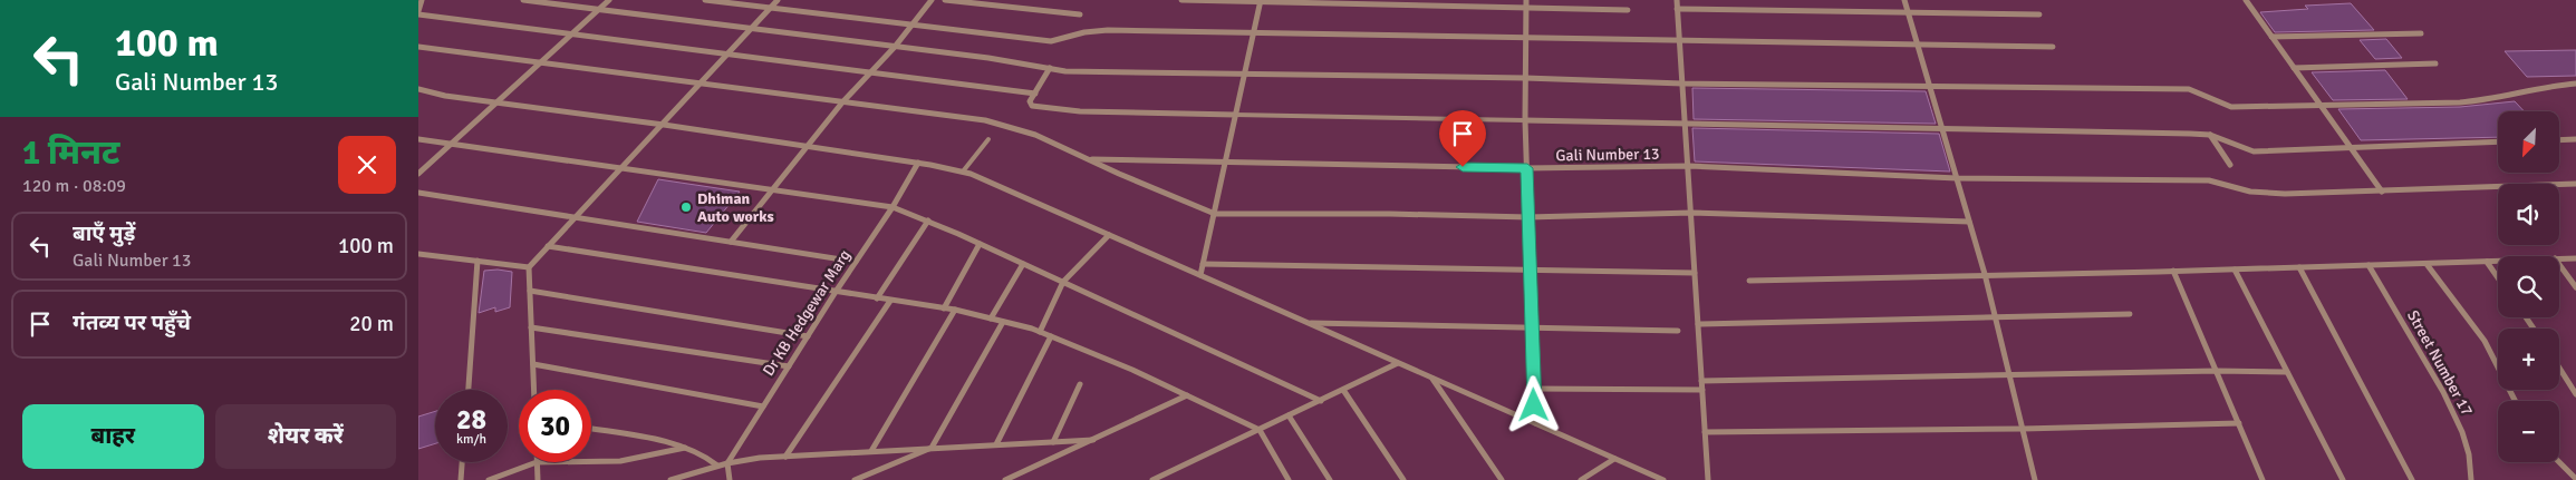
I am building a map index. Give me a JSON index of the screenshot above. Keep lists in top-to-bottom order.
{
  "streets": {
    "street": ["Gali Number 13", "Dr KB Hedgewar Marg", "Street Number 17"]
  },
  "places": ["Dhiman Auto works"],
  "north": "bottom left",
  "page": {
    "turn": ["100 m", "Gali Number 13"],
    "map_buttons": ["+", "−"],
    "heading": ["1 मिनट", "120 m · 08:09"],
    "list": [
      {
        "name": "बाएँ मुड़ें",
        "note": "Gali Number 13",
        "value": "100 m"
      },
      {
        "name": "गंतव्य पर पहुँचे",
        "value": "20 m"
      }
    ],
    "speed": "28 km/h",
    "limit": "30",
    "buttons": ["बाहर", "शेयर करें"]
  }
}
